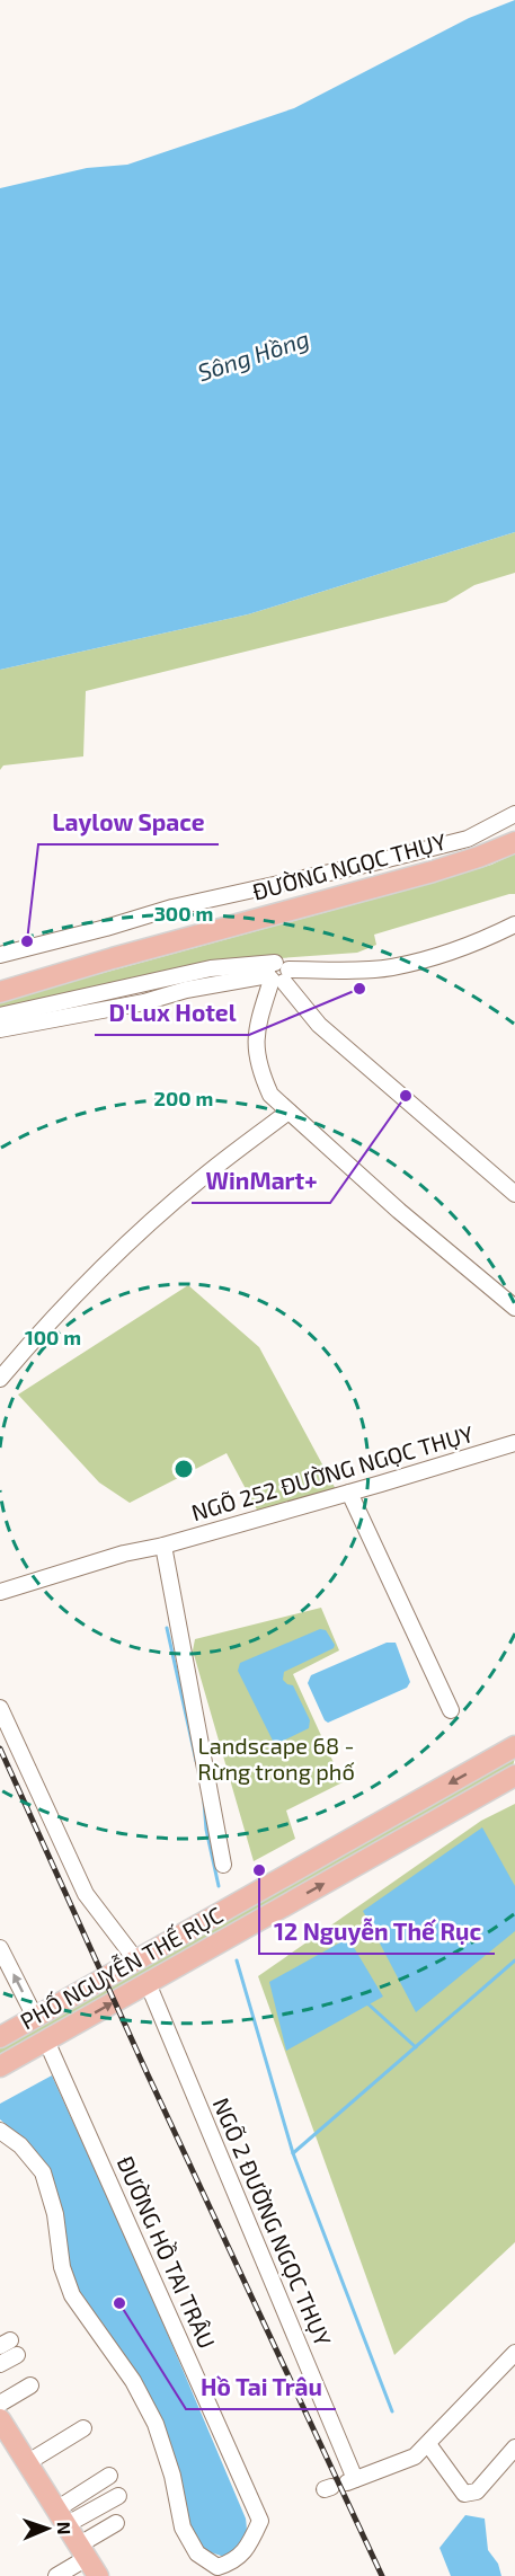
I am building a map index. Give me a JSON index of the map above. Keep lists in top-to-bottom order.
{
  "streets": {
    "main road": ["ĐƯỜNG NGỌC THỤY", "PHỐ NGUYỄN THẾ RỤC"],
    "street": ["NGÕ 252 ĐƯỜNG NGỌC THỤY", "NGÕ 2 ĐƯỜNG NGỌC THỤY", "ĐƯỜNG HỒ TAI TRÂU"]
  },
  "crossings": [
    ["PHỐ NGUYỄN THẾ RỤC", "NGÕ 2 ĐƯỜNG NGỌC THỤY"],
    ["PHỐ NGUYỄN THẾ RỤC", "ĐƯỜNG HỒ TAI TRÂU"]
  ],
  "water": ["Sông Hồng"],
  "parks": ["Landscape 68 - Rừng trong phố"],
  "places": [
    "Laylow Space",
    "D'Lux Hotel",
    "WinMart+",
    "12 Nguyễn Thế Rục",
    "Hồ Tai Trâu"
  ],
  "north": "right",
  "rings": ["300 m", "200 m", "100 m"]
}
